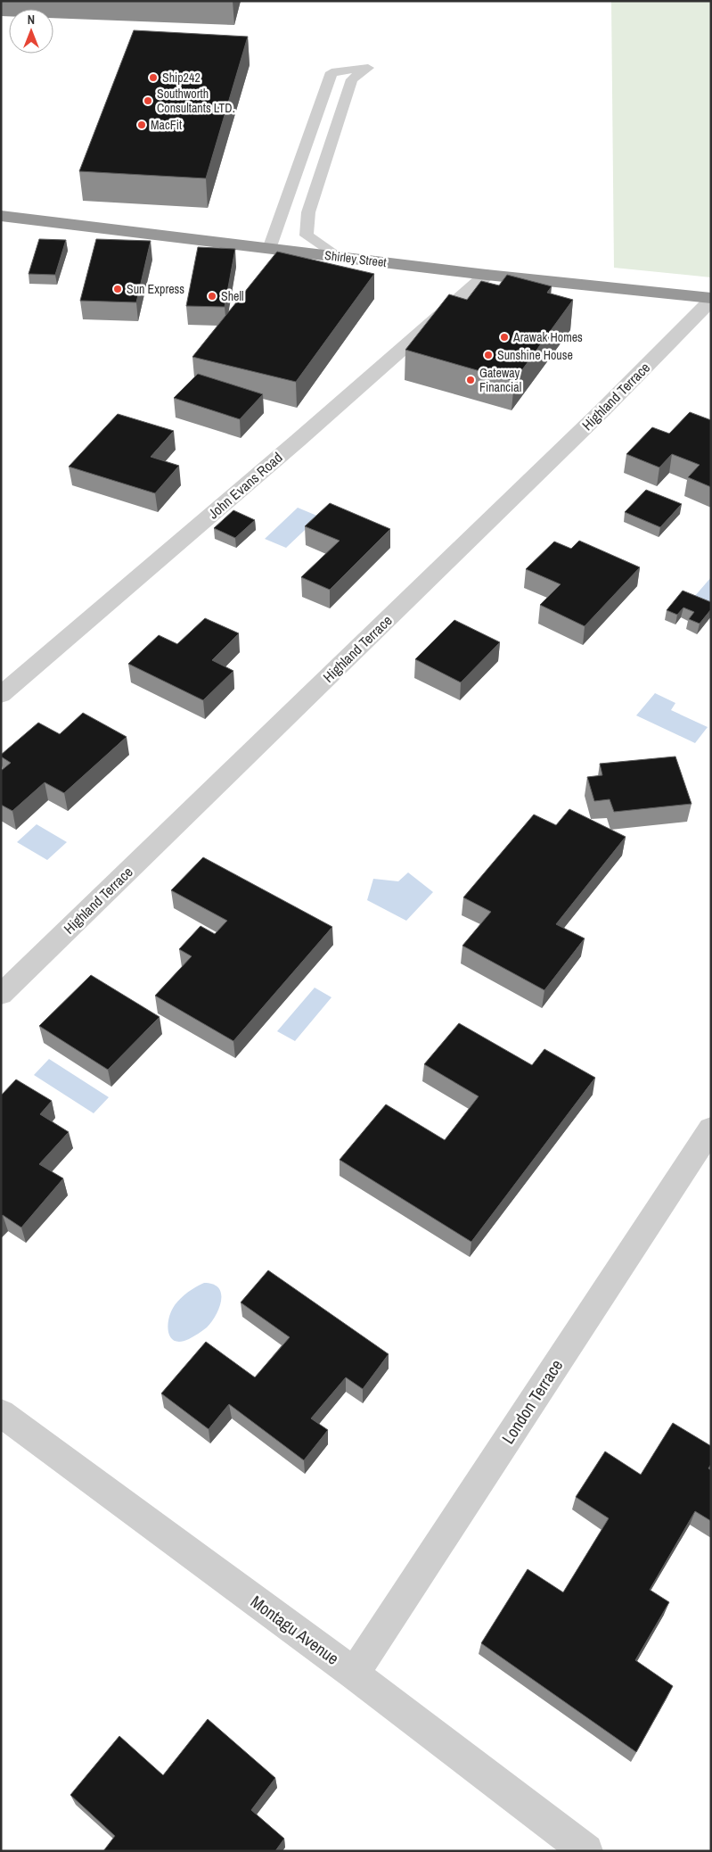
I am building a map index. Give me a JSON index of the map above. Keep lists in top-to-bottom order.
{
  "streets": {
    "highway": ["Shirley Street"],
    "street": [
      "Highland Terrace",
      "John Evans Road",
      "London Terrace",
      "Montagu Avenue"
    ]
  },
  "crossings": [
    ["Shirley Street", "Highland Terrace"],
    ["Shirley Street", "John Evans Road"],
    ["London Terrace", "Montagu Avenue"]
  ],
  "places": [
    "Ship242",
    "Southworth Consultants LTD.",
    "MacFit",
    "Sun Express",
    "Shell",
    "Arawak Homes",
    "Sunshine House",
    "Gateway Financial"
  ],
  "north": "top"
}
